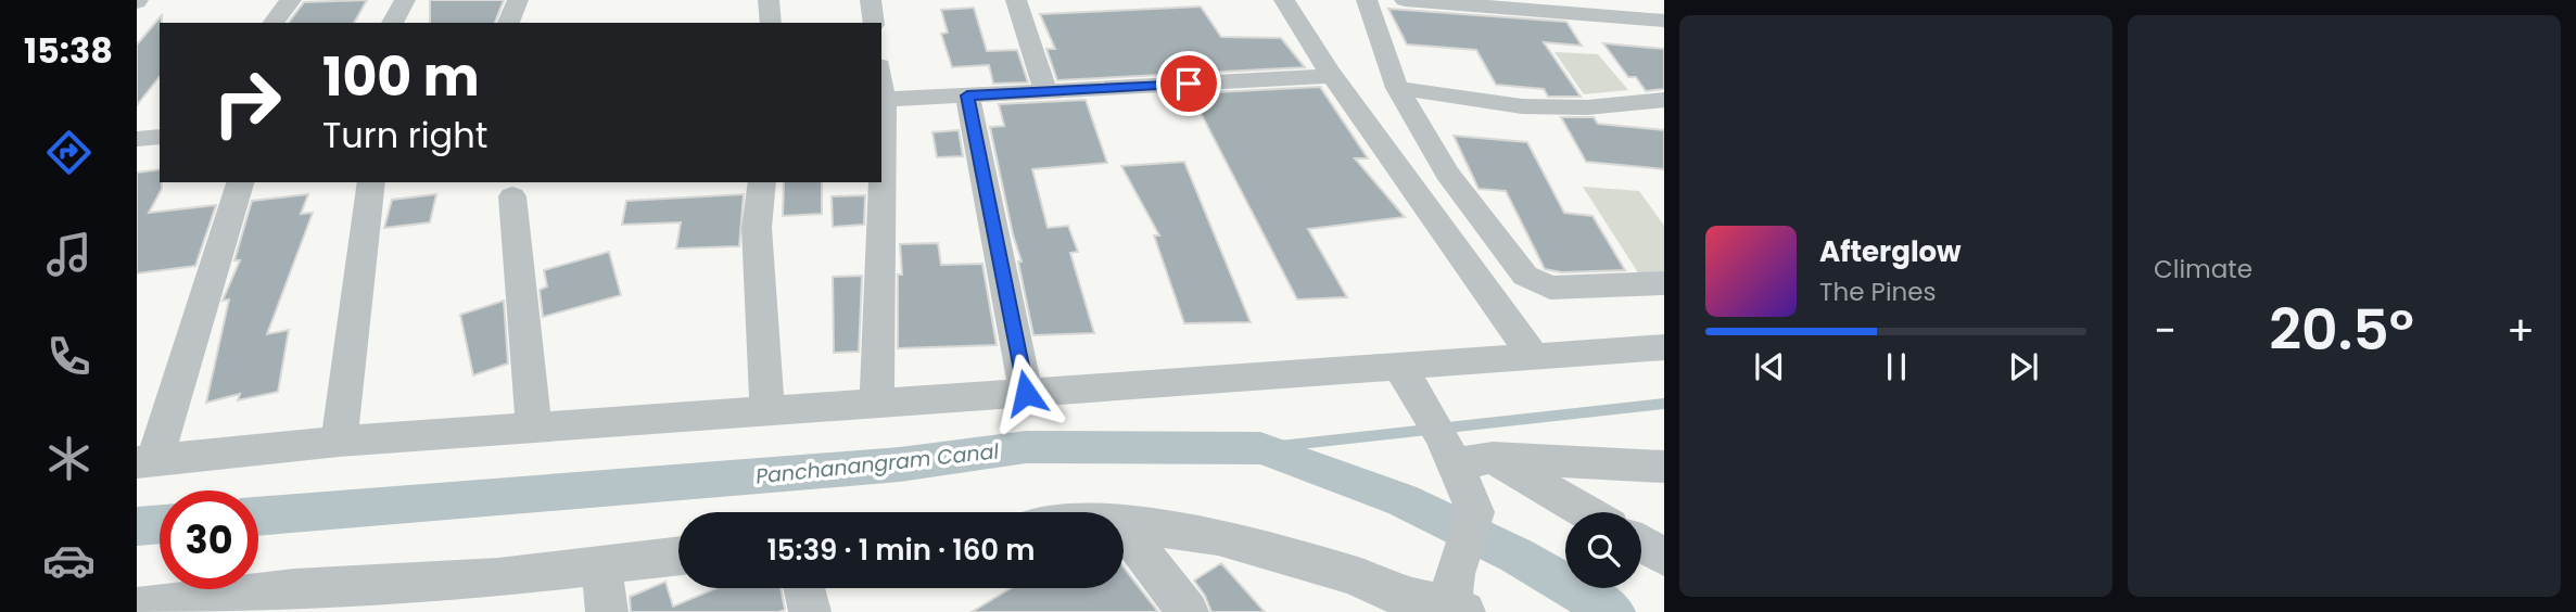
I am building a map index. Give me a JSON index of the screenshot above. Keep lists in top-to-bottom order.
{
  "water": ["Panchanangram Canal"],
  "page": {
    "tabs": "15:38",
    "tile": "Climate",
    "turn": ["100 m", "Turn right"],
    "song": ["Afterglow", "The Pines"],
    "heat": ["−", "20.5°", "+"],
    "limit": "30",
    "trip": "15:39 · 1 min · 160 m"
  }
}
